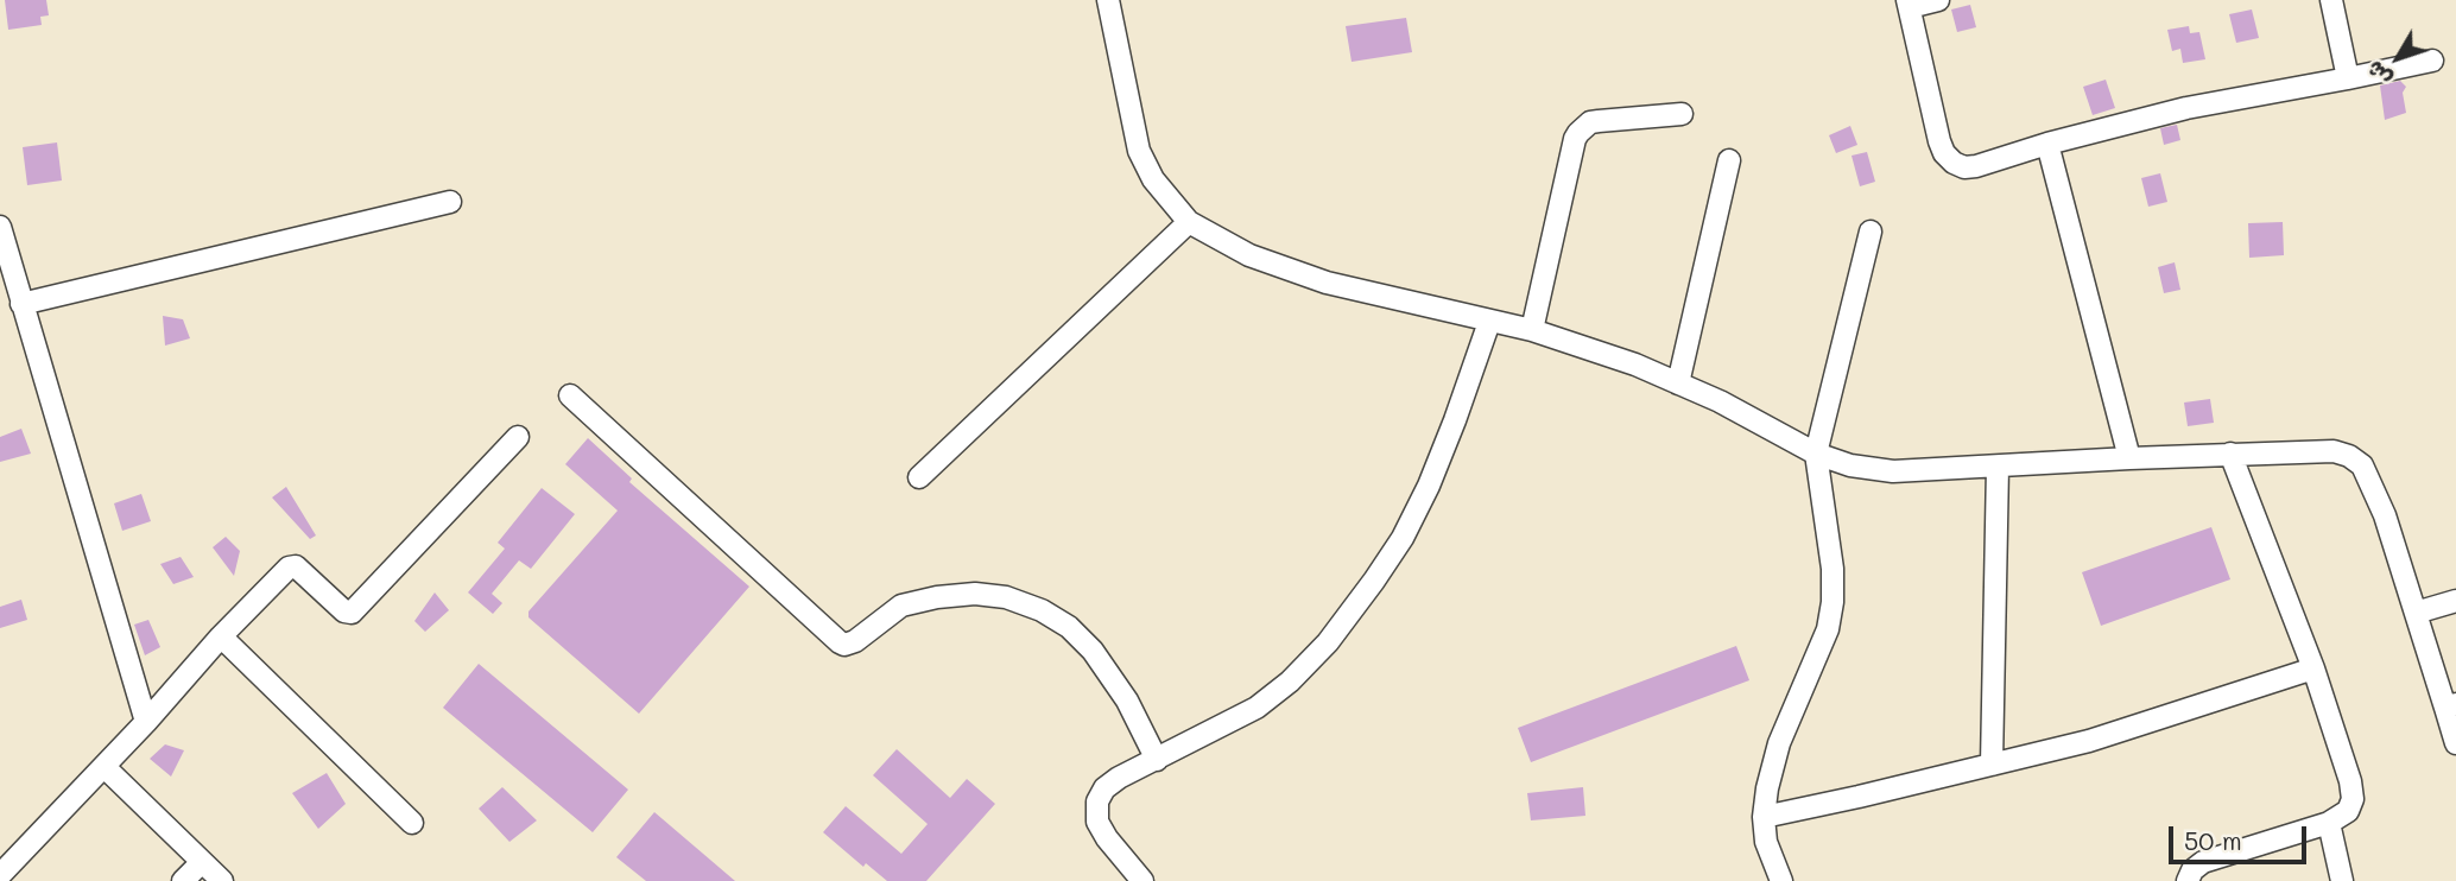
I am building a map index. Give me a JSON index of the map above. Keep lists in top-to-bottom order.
{
  "scale_bar": "50 m",
  "north": "bottom left"
}
